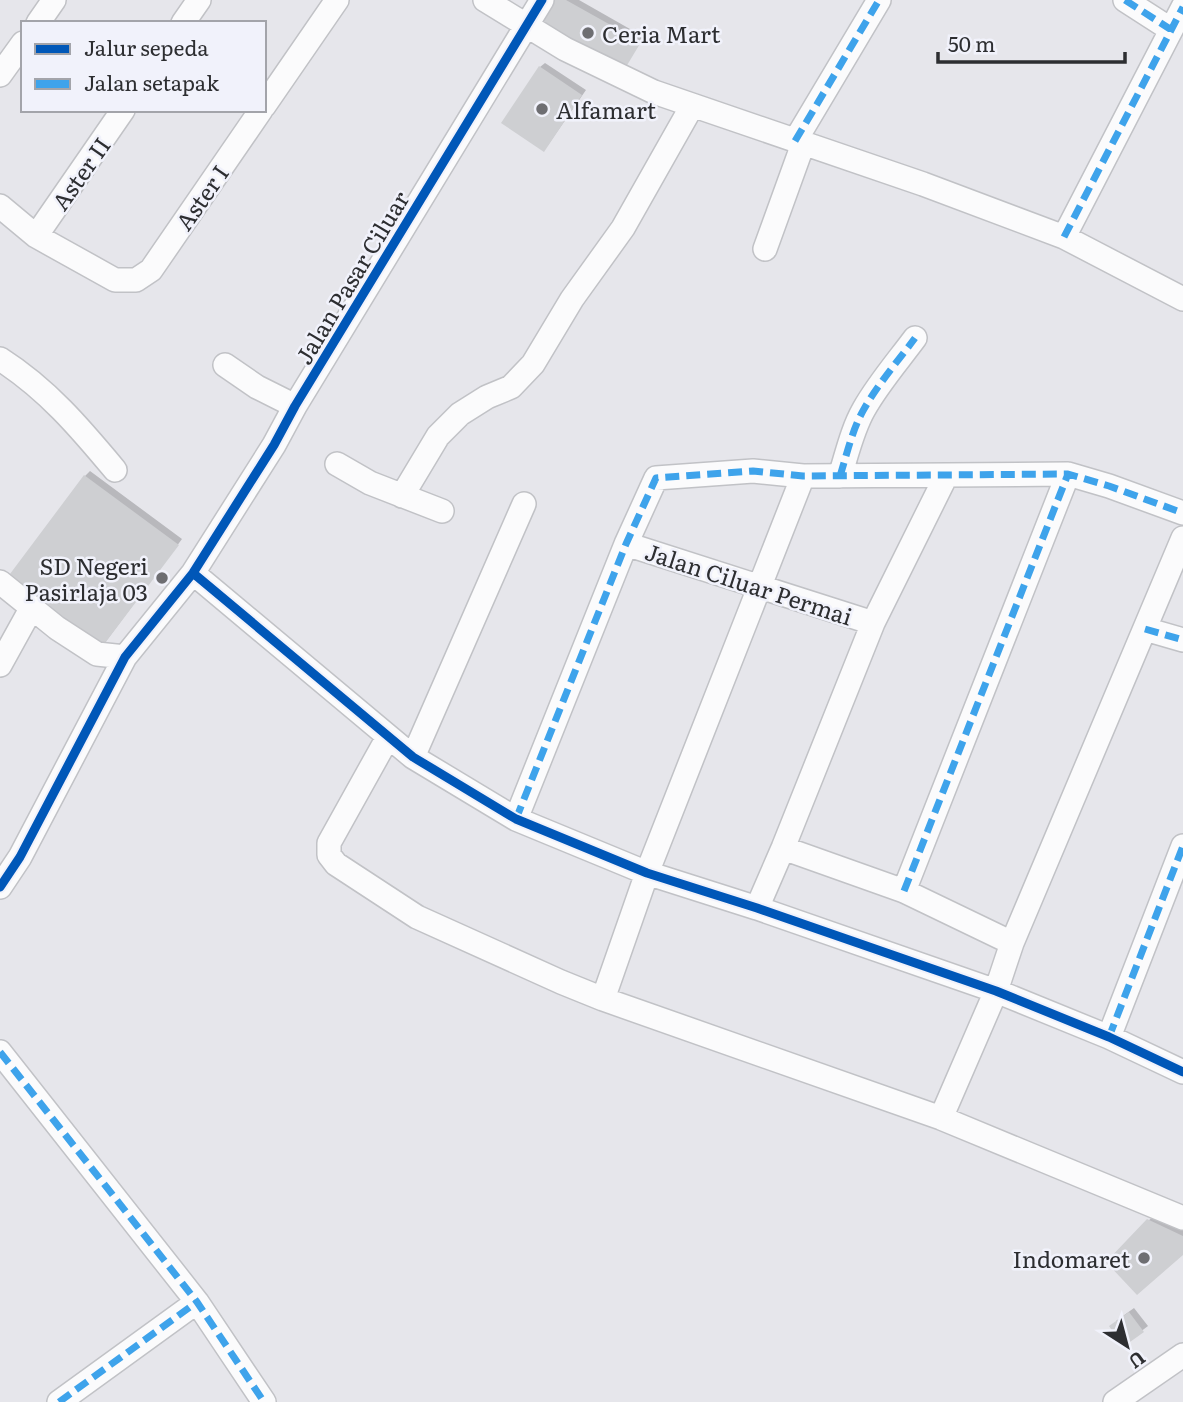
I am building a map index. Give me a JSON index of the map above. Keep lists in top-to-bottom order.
{
  "streets": {
    "street": [
      "Aster II",
      "Aster I",
      "Jalan Pasar Ciluar",
      "Jalan Ciluar Permai"
    ]
  },
  "crossings": [
    ["Aster II", "Aster I"]
  ],
  "places": [
    "Ceria Mart",
    "Alfamart",
    "SD Negeri Pasirlaja 03",
    "Indomaret"
  ],
  "legend": ["Jalur sepeda", "Jalan setapak"],
  "scale_bar": "50 m",
  "north": "bottom right"
}
